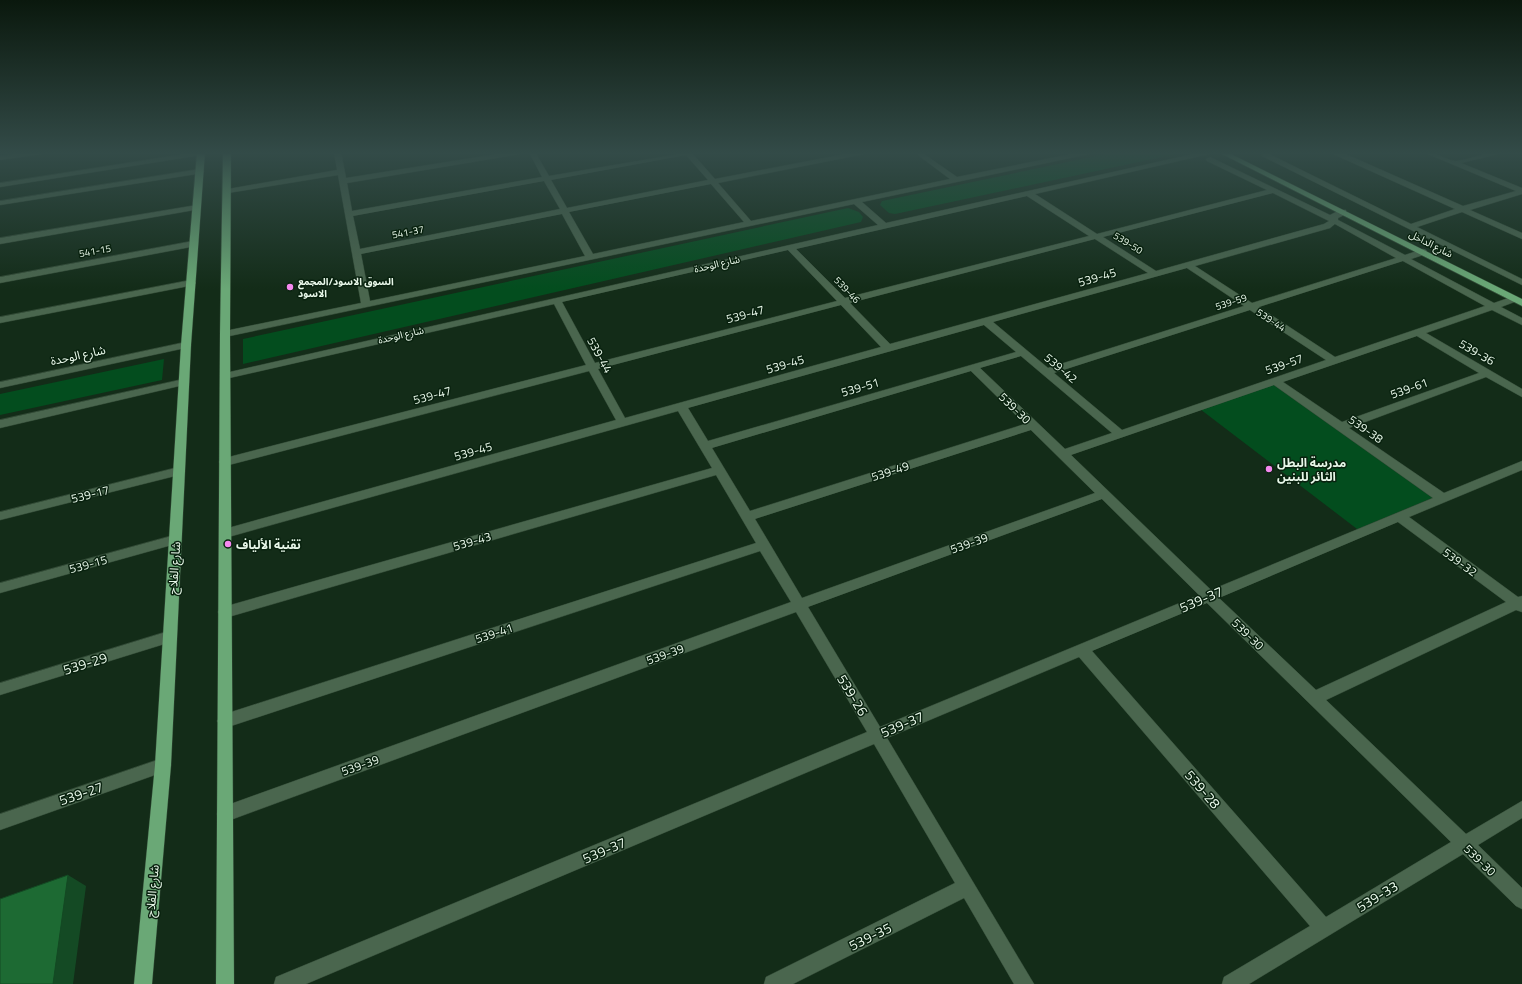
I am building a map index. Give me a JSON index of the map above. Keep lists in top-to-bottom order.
{
  "streets": {
    "main road": ["شارع الداخل", "شارع الفلاح"],
    "street": [
      "541-37",
      "539-50",
      "541-15",
      "شارع الوحدة",
      "539-45",
      "539-46",
      "539-59",
      "539-47",
      "539-44",
      "539-36",
      "539-57",
      "539-42",
      "539-51",
      "539-61",
      "539-30",
      "539-38",
      "539-49",
      "539-17",
      "539-43",
      "539-39",
      "539-32",
      "539-15",
      "539-37",
      "539-41",
      "539-29",
      "539-26",
      "539-28",
      "539-27",
      "539-33",
      "539-35"
    ]
  },
  "crossings": [
    ["539-50", "539-45"],
    ["539-50", "539-47"],
    ["شارع الداخل", "539-45"],
    ["شارع الداخل", "539-59"],
    ["شارع الداخل", "539-57"],
    ["541-15", "شارع الفلاح"],
    ["شارع الوحدة", "539-46"],
    ["شارع الوحدة", "539-44"],
    ["شارع الوحدة", "شارع الفلاح"],
    ["539-45", "539-46"],
    ["539-45", "539-44"],
    ["539-45", "539-42"],
    ["539-45", "539-26"],
    ["539-46", "539-47"],
    ["539-59", "539-44"],
    ["539-59", "539-42"],
    ["539-47", "539-44"],
    ["539-44", "539-57"],
    ["539-36", "539-57"],
    ["539-36", "539-61"],
    ["539-57", "539-42"],
    ["539-57", "539-30"],
    ["539-57", "539-38"],
    ["539-42", "539-51"],
    ["539-51", "539-30"],
    ["539-51", "539-26"],
    ["539-61", "539-38"],
    ["539-30", "539-49"],
    ["539-30", "539-39"],
    ["539-30", "539-37"],
    ["539-30", "539-33"],
    ["539-38", "539-37"],
    ["539-49", "539-26"],
    ["539-17", "شارع الفلاح"],
    ["539-43", "539-26"],
    ["539-39", "539-26"],
    ["539-32", "539-37"],
    ["539-15", "شارع الفلاح"],
    ["شارع الفلاح", "539-29"],
    ["شارع الفلاح", "539-27"],
    ["539-37", "539-26"],
    ["539-37", "539-28"],
    ["539-41", "539-26"],
    ["539-26", "539-35"],
    ["539-28", "539-33"]
  ],
  "places": ["السوق الاسود/المجمع الاسود", "مدرسة البطل الثائر للبنين", "تقنية الألياف"]
}
